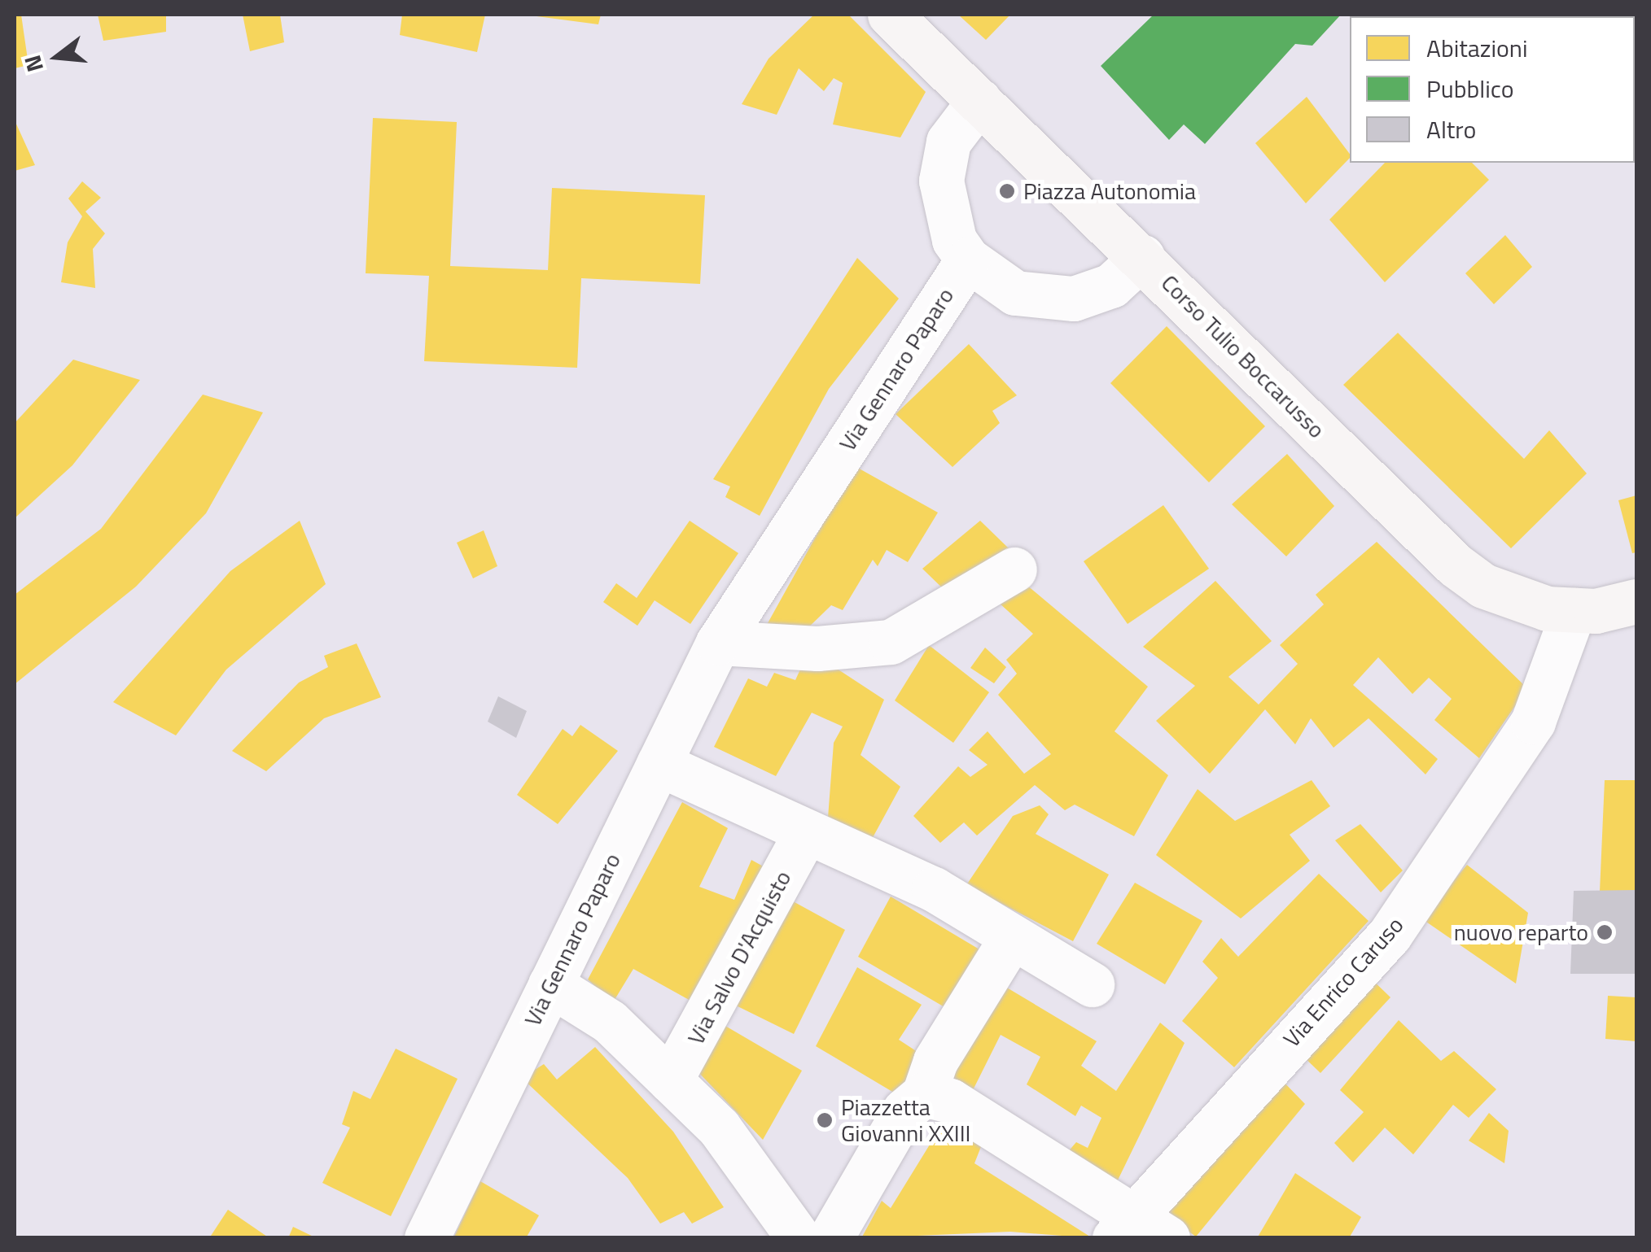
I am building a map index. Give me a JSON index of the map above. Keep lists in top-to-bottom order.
{
  "streets": {
    "street": [
      "Corso Tulio Boccarusso",
      "Via Gennaro Paparo",
      "Via Salvo D'Acquisto",
      "Via Enrico Caruso"
    ]
  },
  "crossings": [
    ["Corso Tulio Boccarusso", "Via Enrico Caruso"]
  ],
  "places": ["Piazza Autonomia", "nuovo reparto", "Piazzetta Giovanni XXIII"],
  "legend": ["Abitazioni", "Pubblico", "Altro"],
  "north": "left"
}
